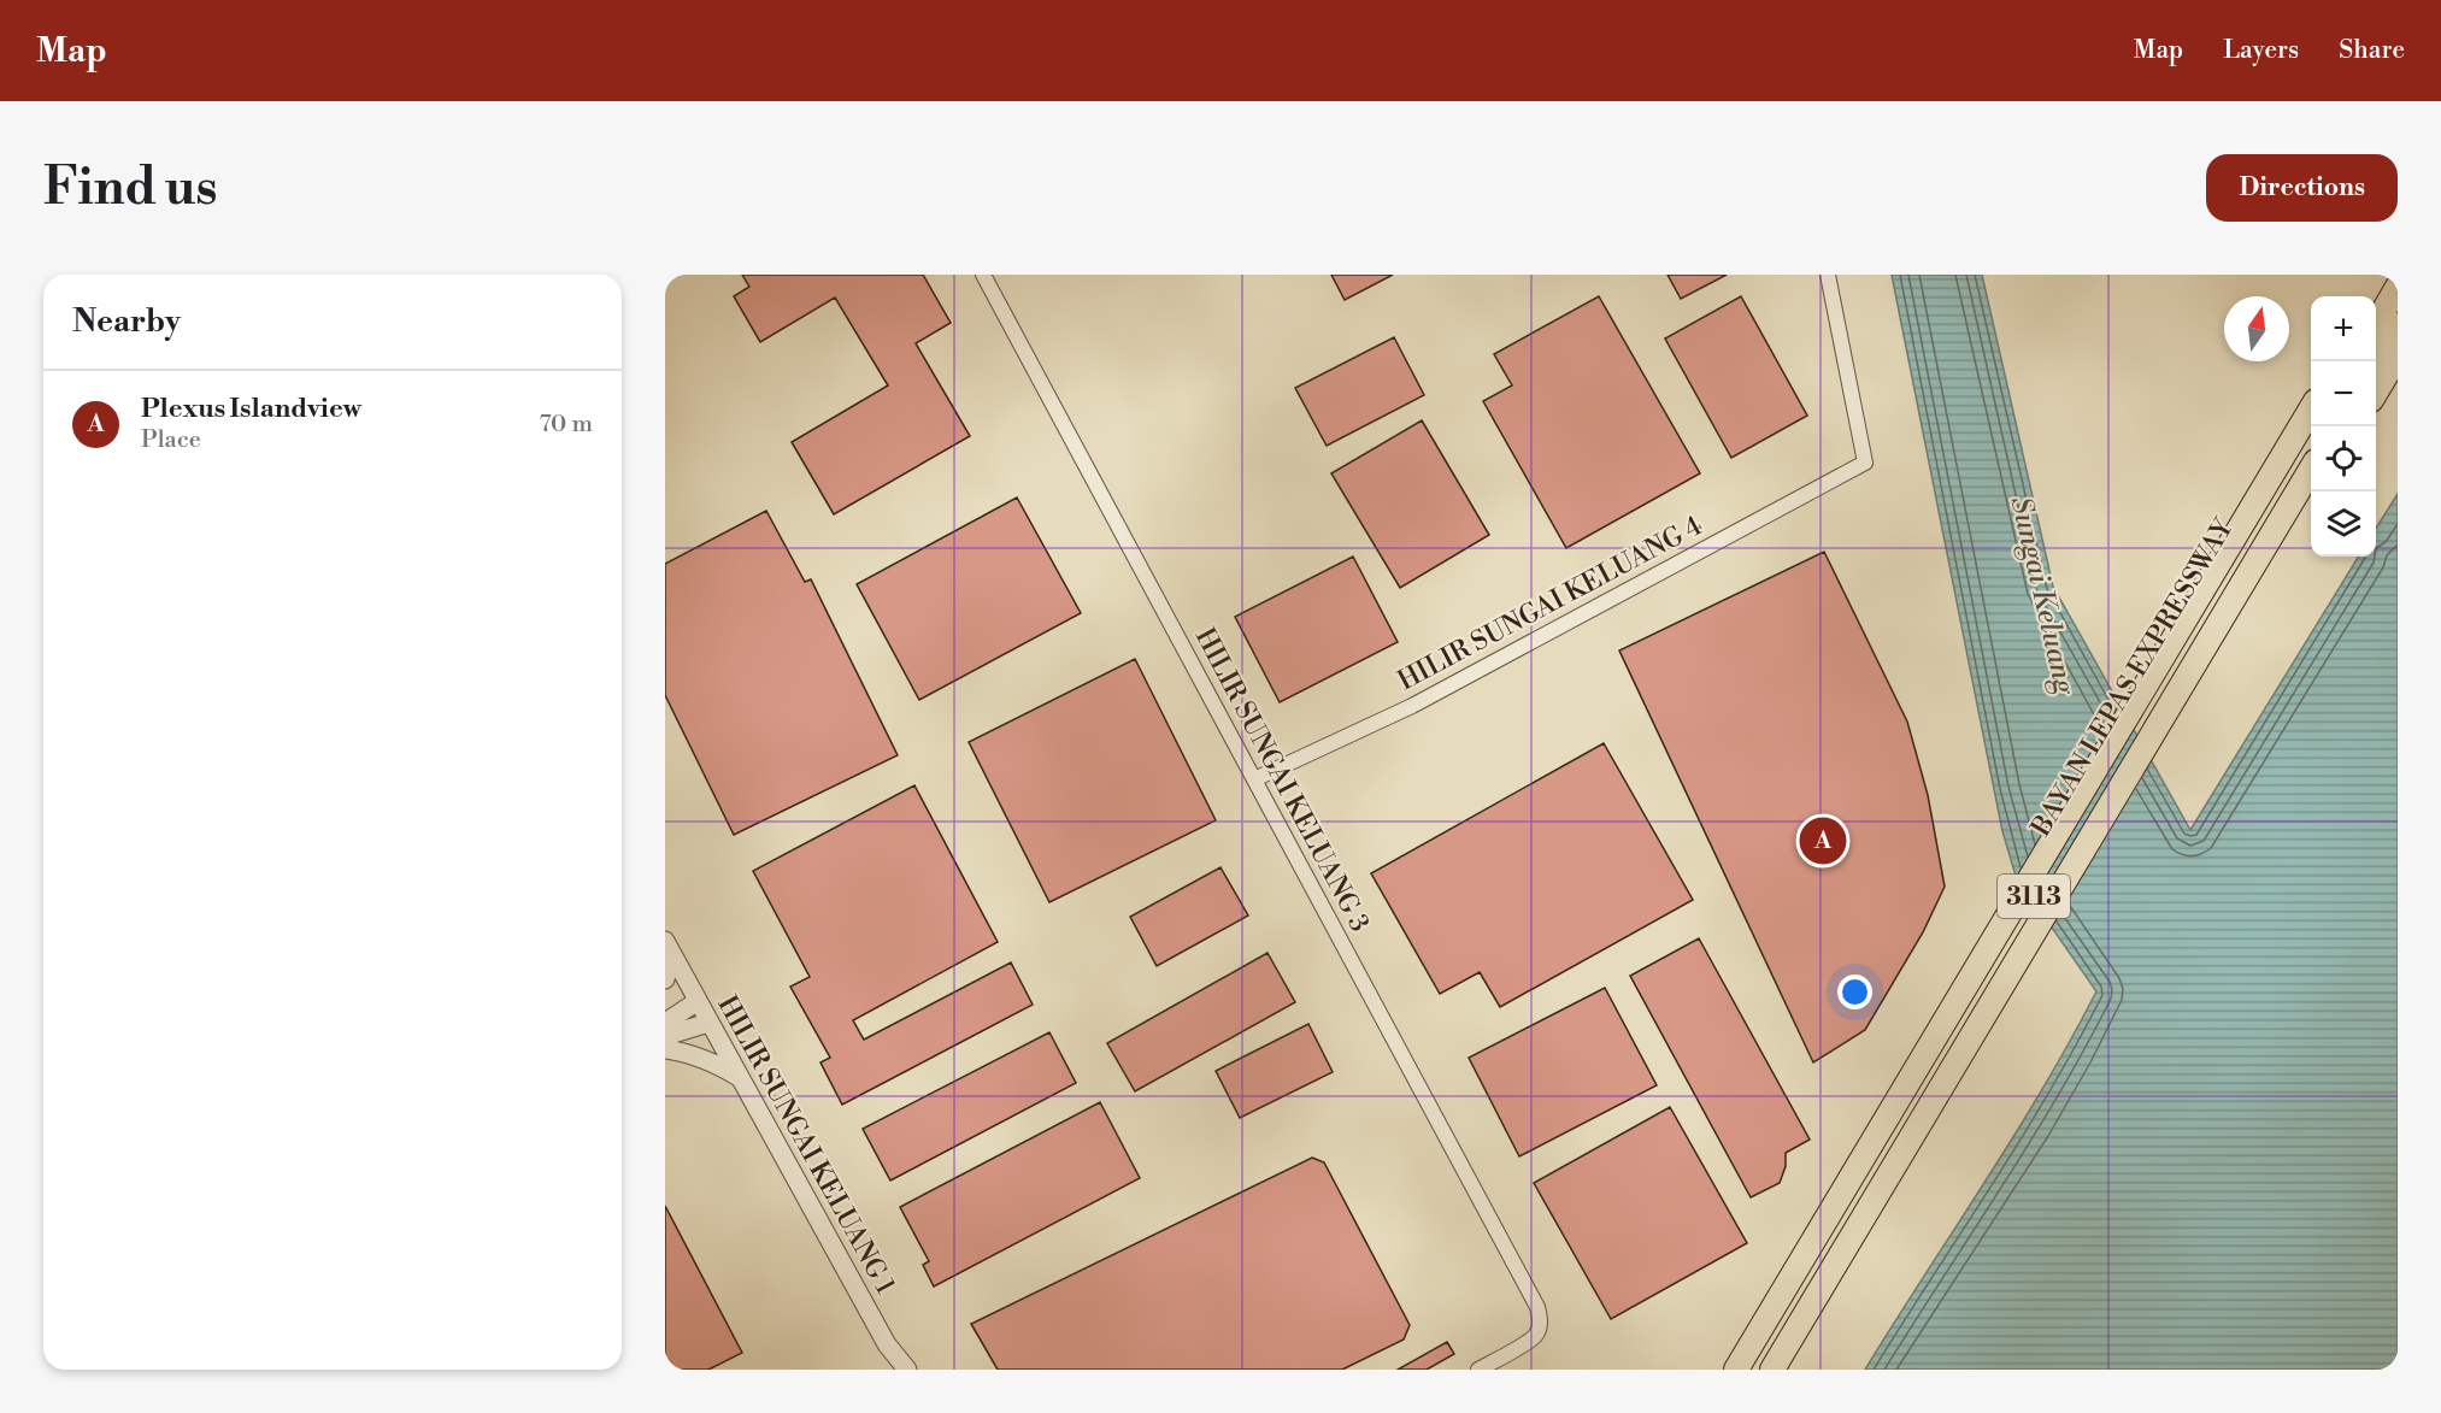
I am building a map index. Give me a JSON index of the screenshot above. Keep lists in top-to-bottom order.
{
  "streets": {
    "highway": ["BAYAN LEPAS EXPRESSWAY", "3113"],
    "street": ["HILIR SUNGAI KELUANG 4", "HILIR SUNGAI KELUANG 3", "HILIR SUNGAI KELUANG 1"]
  },
  "crossings": [
    ["HILIR SUNGAI KELUANG 4", "HILIR SUNGAI KELUANG 3"]
  ],
  "water": ["Sungai Keluang"],
  "north": "top",
  "page": {
    "header": "Map",
    "nav": ["Map", "Layers", "Share"],
    "buttons": "Directions",
    "title": "Find us",
    "heading": "Nearby",
    "map_buttons": ["+", "−"],
    "list": [
      {
        "mark": "A",
        "name": "Plexus Islandview",
        "note": "Place",
        "value": "70 m"
      }
    ],
    "pins": "A"
  }
}
